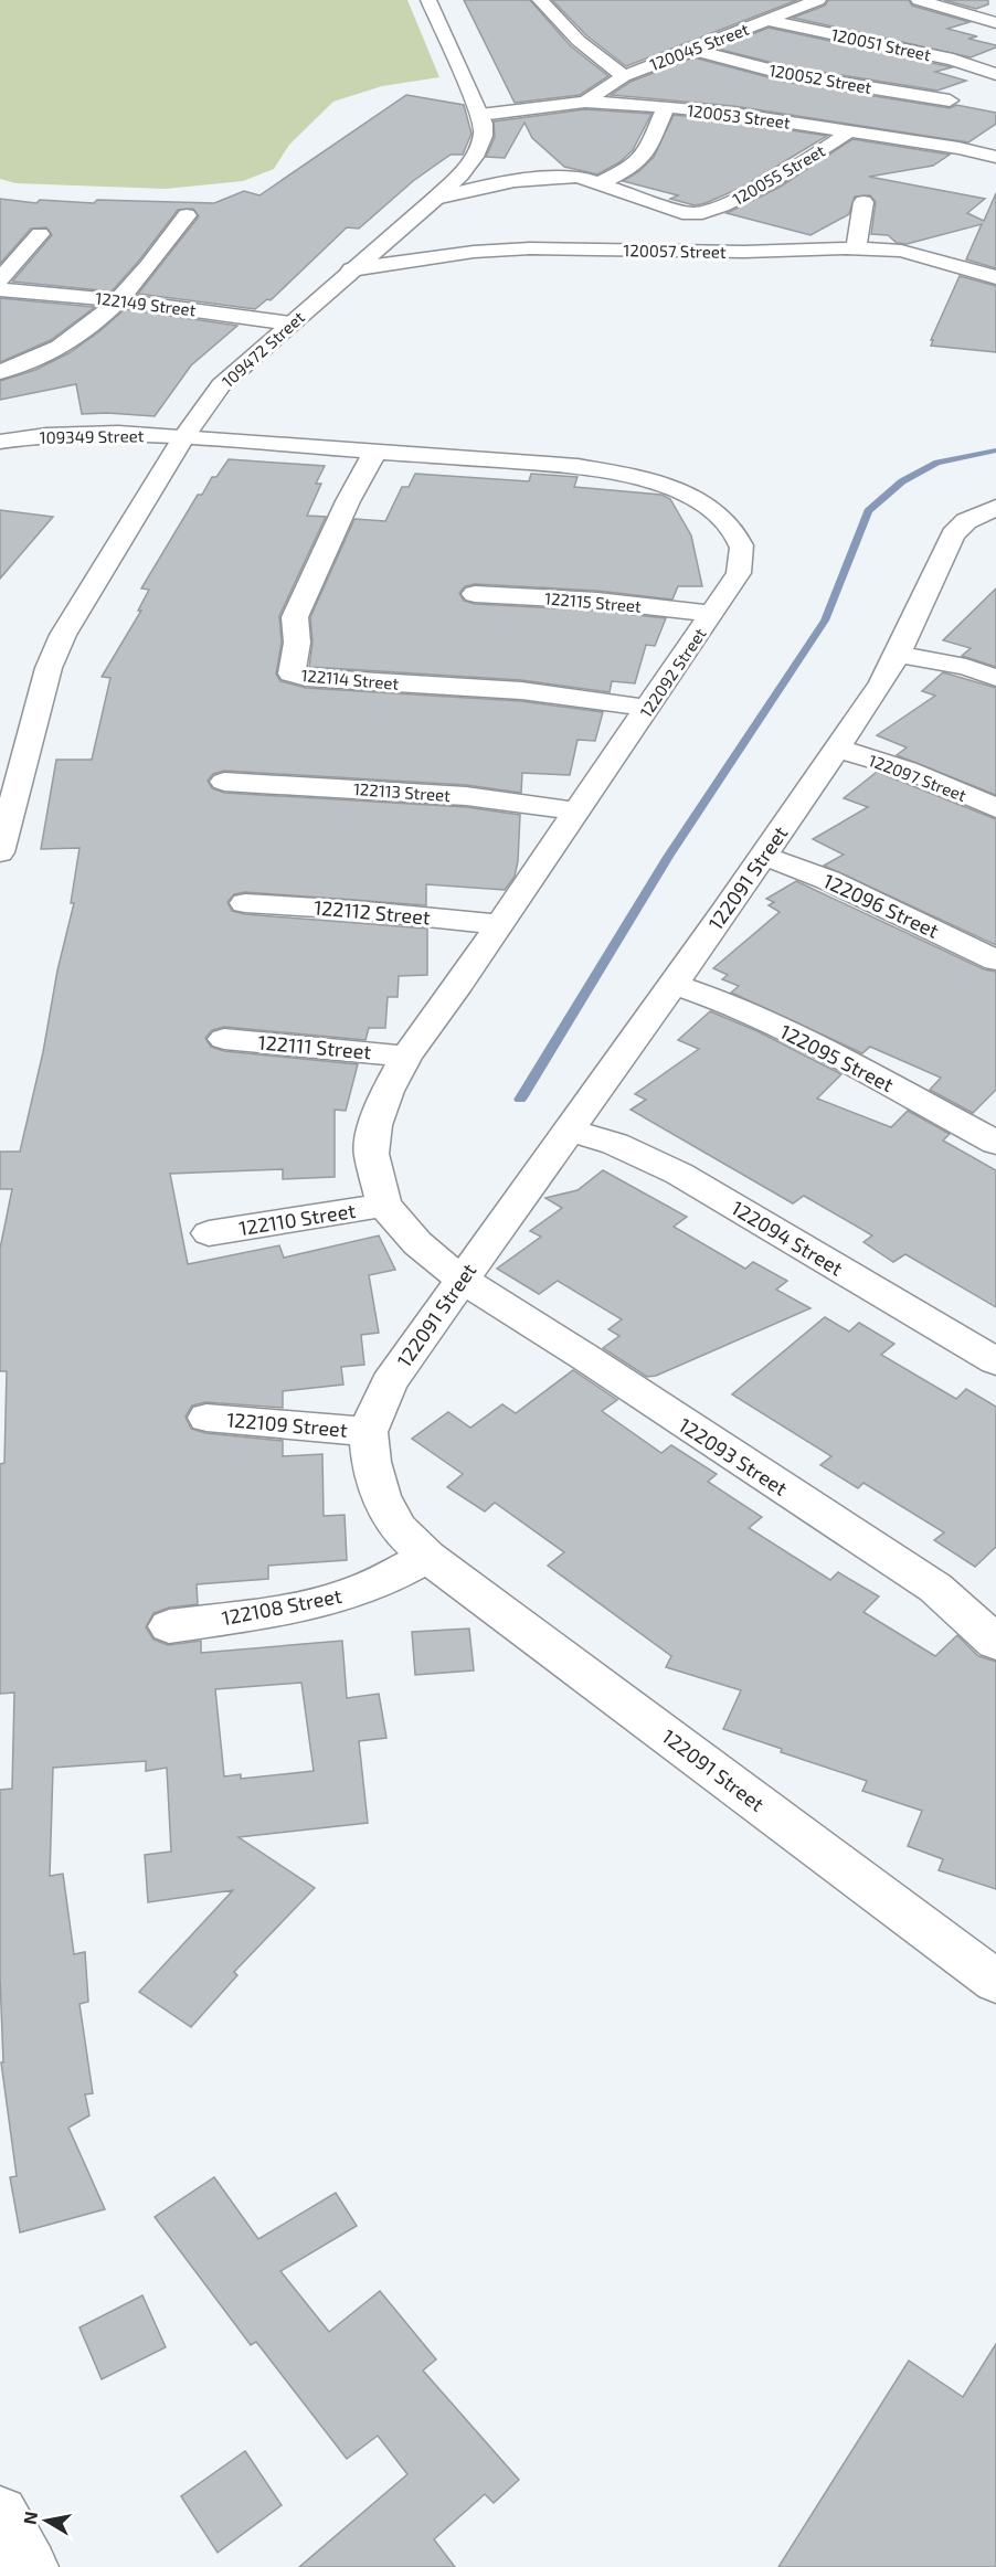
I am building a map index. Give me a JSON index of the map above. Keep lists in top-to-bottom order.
{
  "streets": {
    "street": [
      "120051 Street",
      "120045 Street",
      "120052 Street",
      "120053 Street",
      "120055 Street",
      "120057 Street",
      "122149 Street",
      "109472 Street",
      "109349 Street",
      "122115 Street",
      "122092 Street",
      "122114 Street",
      "122097 Street",
      "122113 Street",
      "122091 Street",
      "122096 Street",
      "122112 Street",
      "122111 Street",
      "122095 Street",
      "122110 Street",
      "122094 Street",
      "122109 Street",
      "122093 Street",
      "122108 Street"
    ]
  },
  "crossings": [
    ["120051 Street", "120045 Street"],
    ["120045 Street", "120052 Street"],
    ["120045 Street", "120053 Street"],
    ["120053 Street", "120055 Street"],
    ["120053 Street", "109472 Street"],
    ["120055 Street", "120057 Street"],
    ["120057 Street", "109472 Street"],
    ["122149 Street", "109472 Street"],
    ["109472 Street", "109349 Street"],
    ["109472 Street", "122092 Street"],
    ["109349 Street", "122092 Street"],
    ["122115 Street", "122092 Street"],
    ["122092 Street", "122114 Street"],
    ["122092 Street", "122113 Street"],
    ["122092 Street", "122091 Street"],
    ["122092 Street", "122112 Street"],
    ["122092 Street", "122111 Street"],
    ["122092 Street", "122110 Street"],
    ["122092 Street", "122093 Street"],
    ["122097 Street", "122091 Street"],
    ["122091 Street", "122096 Street"],
    ["122091 Street", "122095 Street"],
    ["122091 Street", "122094 Street"],
    ["122091 Street", "122109 Street"],
    ["122091 Street", "122093 Street"],
    ["122091 Street", "122108 Street"]
  ],
  "north": "left"
}
